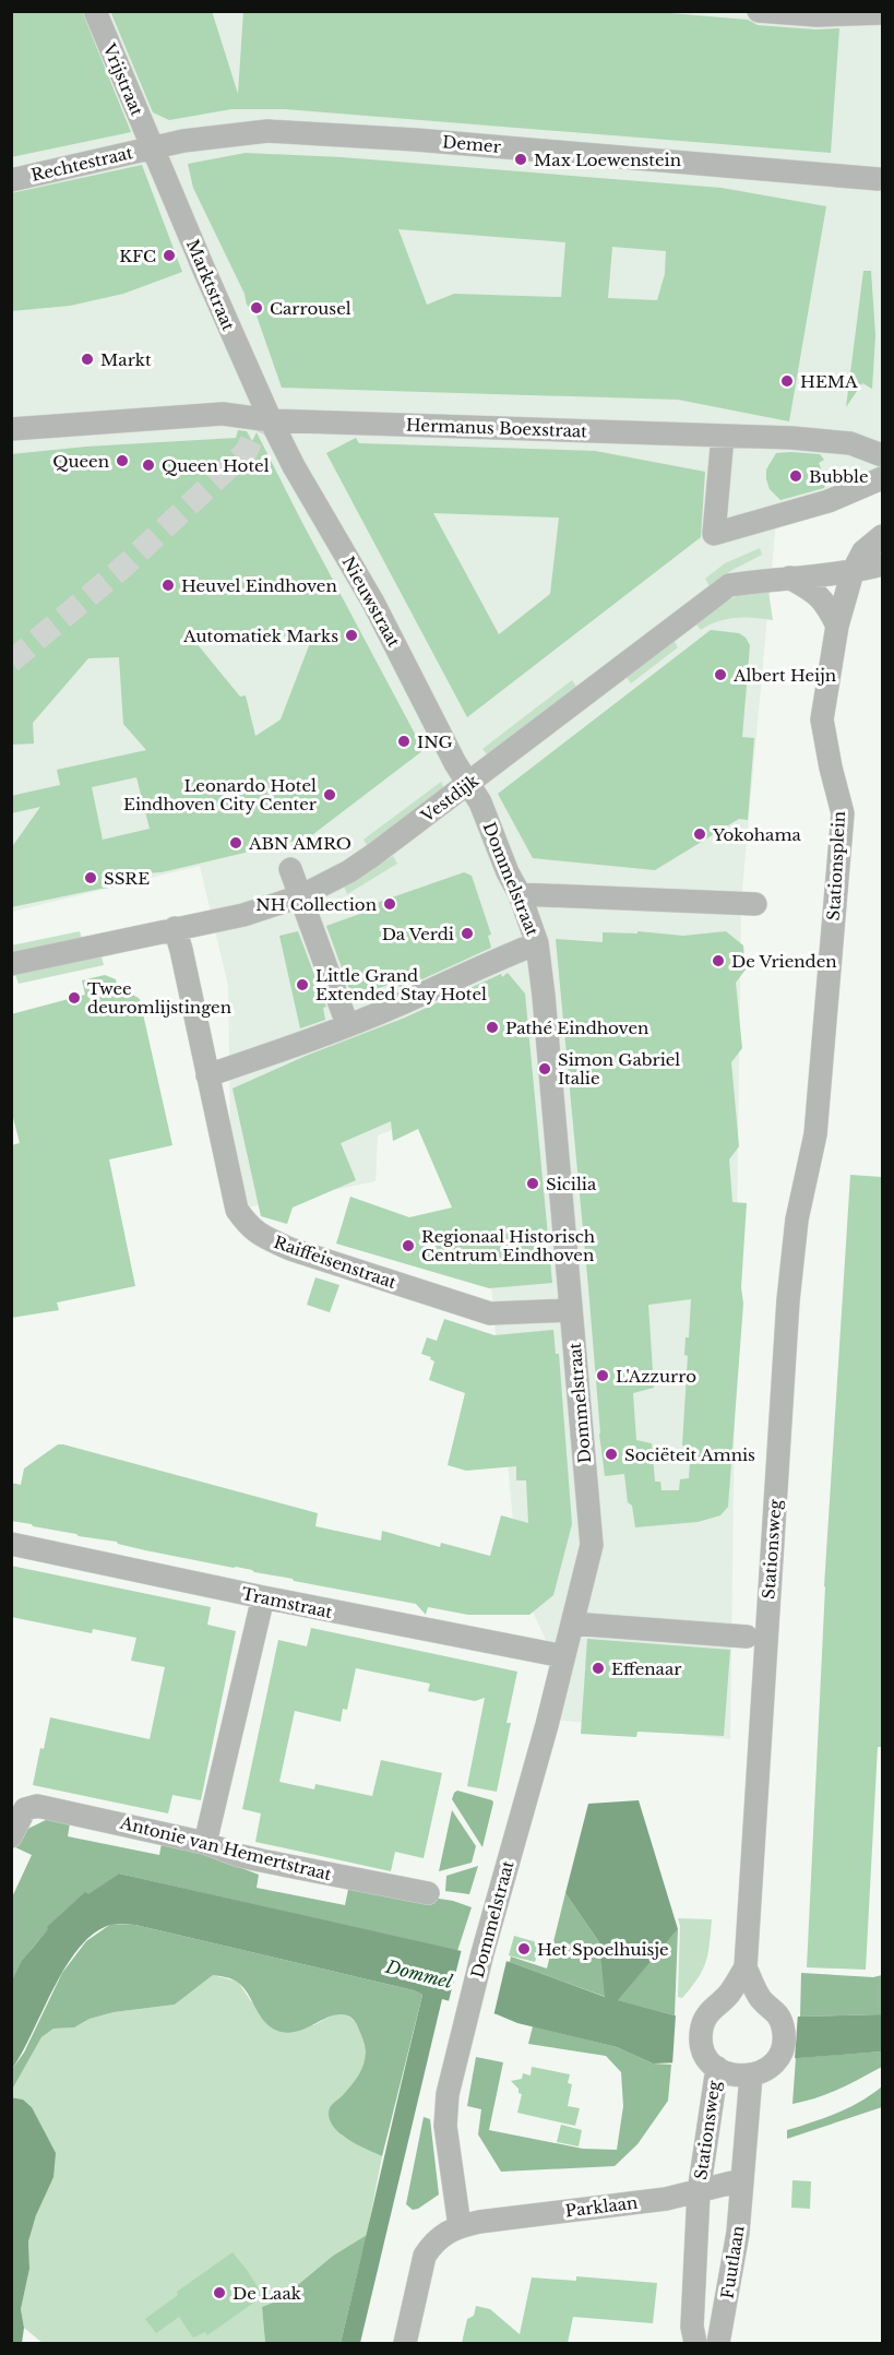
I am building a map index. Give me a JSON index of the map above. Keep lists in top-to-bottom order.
{
  "streets": {
    "street": [
      "Vrijstraat",
      "Demer",
      "Rechtestraat",
      "Marktstraat",
      "Hermanus Boexstraat",
      "Nieuwstraat",
      "Vestdijk",
      "Stationsplein",
      "Dommelstraat",
      "Raiffeisenstraat",
      "Stationsweg",
      "Tramstraat",
      "Antonie van Hemertstraat",
      "Parklaan",
      "Fuutlaan"
    ]
  },
  "crossings": [
    ["Vrijstraat", "Demer"],
    ["Vrijstraat", "Rechtestraat"],
    ["Vrijstraat", "Marktstraat"],
    ["Demer", "Rechtestraat"],
    ["Demer", "Marktstraat"],
    ["Rechtestraat", "Marktstraat"],
    ["Marktstraat", "Hermanus Boexstraat"],
    ["Marktstraat", "Nieuwstraat"],
    ["Hermanus Boexstraat", "Nieuwstraat"],
    ["Nieuwstraat", "Vestdijk"],
    ["Nieuwstraat", "Dommelstraat"],
    ["Vestdijk", "Stationsplein"],
    ["Vestdijk", "Dommelstraat"],
    ["Vestdijk", "Raiffeisenstraat"],
    ["Stationsplein", "Stationsweg"],
    ["Dommelstraat", "Raiffeisenstraat"],
    ["Dommelstraat", "Tramstraat"],
    ["Dommelstraat", "Parklaan"],
    ["Stationsweg", "Parklaan"],
    ["Stationsweg", "Fuutlaan"],
    ["Parklaan", "Fuutlaan"]
  ],
  "water": ["Dommel"],
  "places": [
    "Max Loewenstein",
    "KFC",
    "Carrousel",
    "Markt",
    "HEMA",
    "Queen",
    "Queen Hotel",
    "Bubble",
    "Heuvel Eindhoven",
    "Automatiek Marks",
    "Albert Heijn",
    "ING",
    "Leonardo Hotel Eindhoven City Center",
    "Yokohama",
    "ABN AMRO",
    "SSRE",
    "NH Collection",
    "Da Verdi",
    "De Vrienden",
    "Little Grand Extended Stay Hotel",
    "Twee deuromlijstingen",
    "Pathé Eindhoven",
    "Simon Gabriel Italie",
    "Sicilia",
    "Regionaal Historisch Centrum Eindhoven",
    "L'Azzurro",
    "Sociëteit Amnis",
    "Effenaar",
    "Het Spoelhuisje",
    "De Laak"
  ]
}
